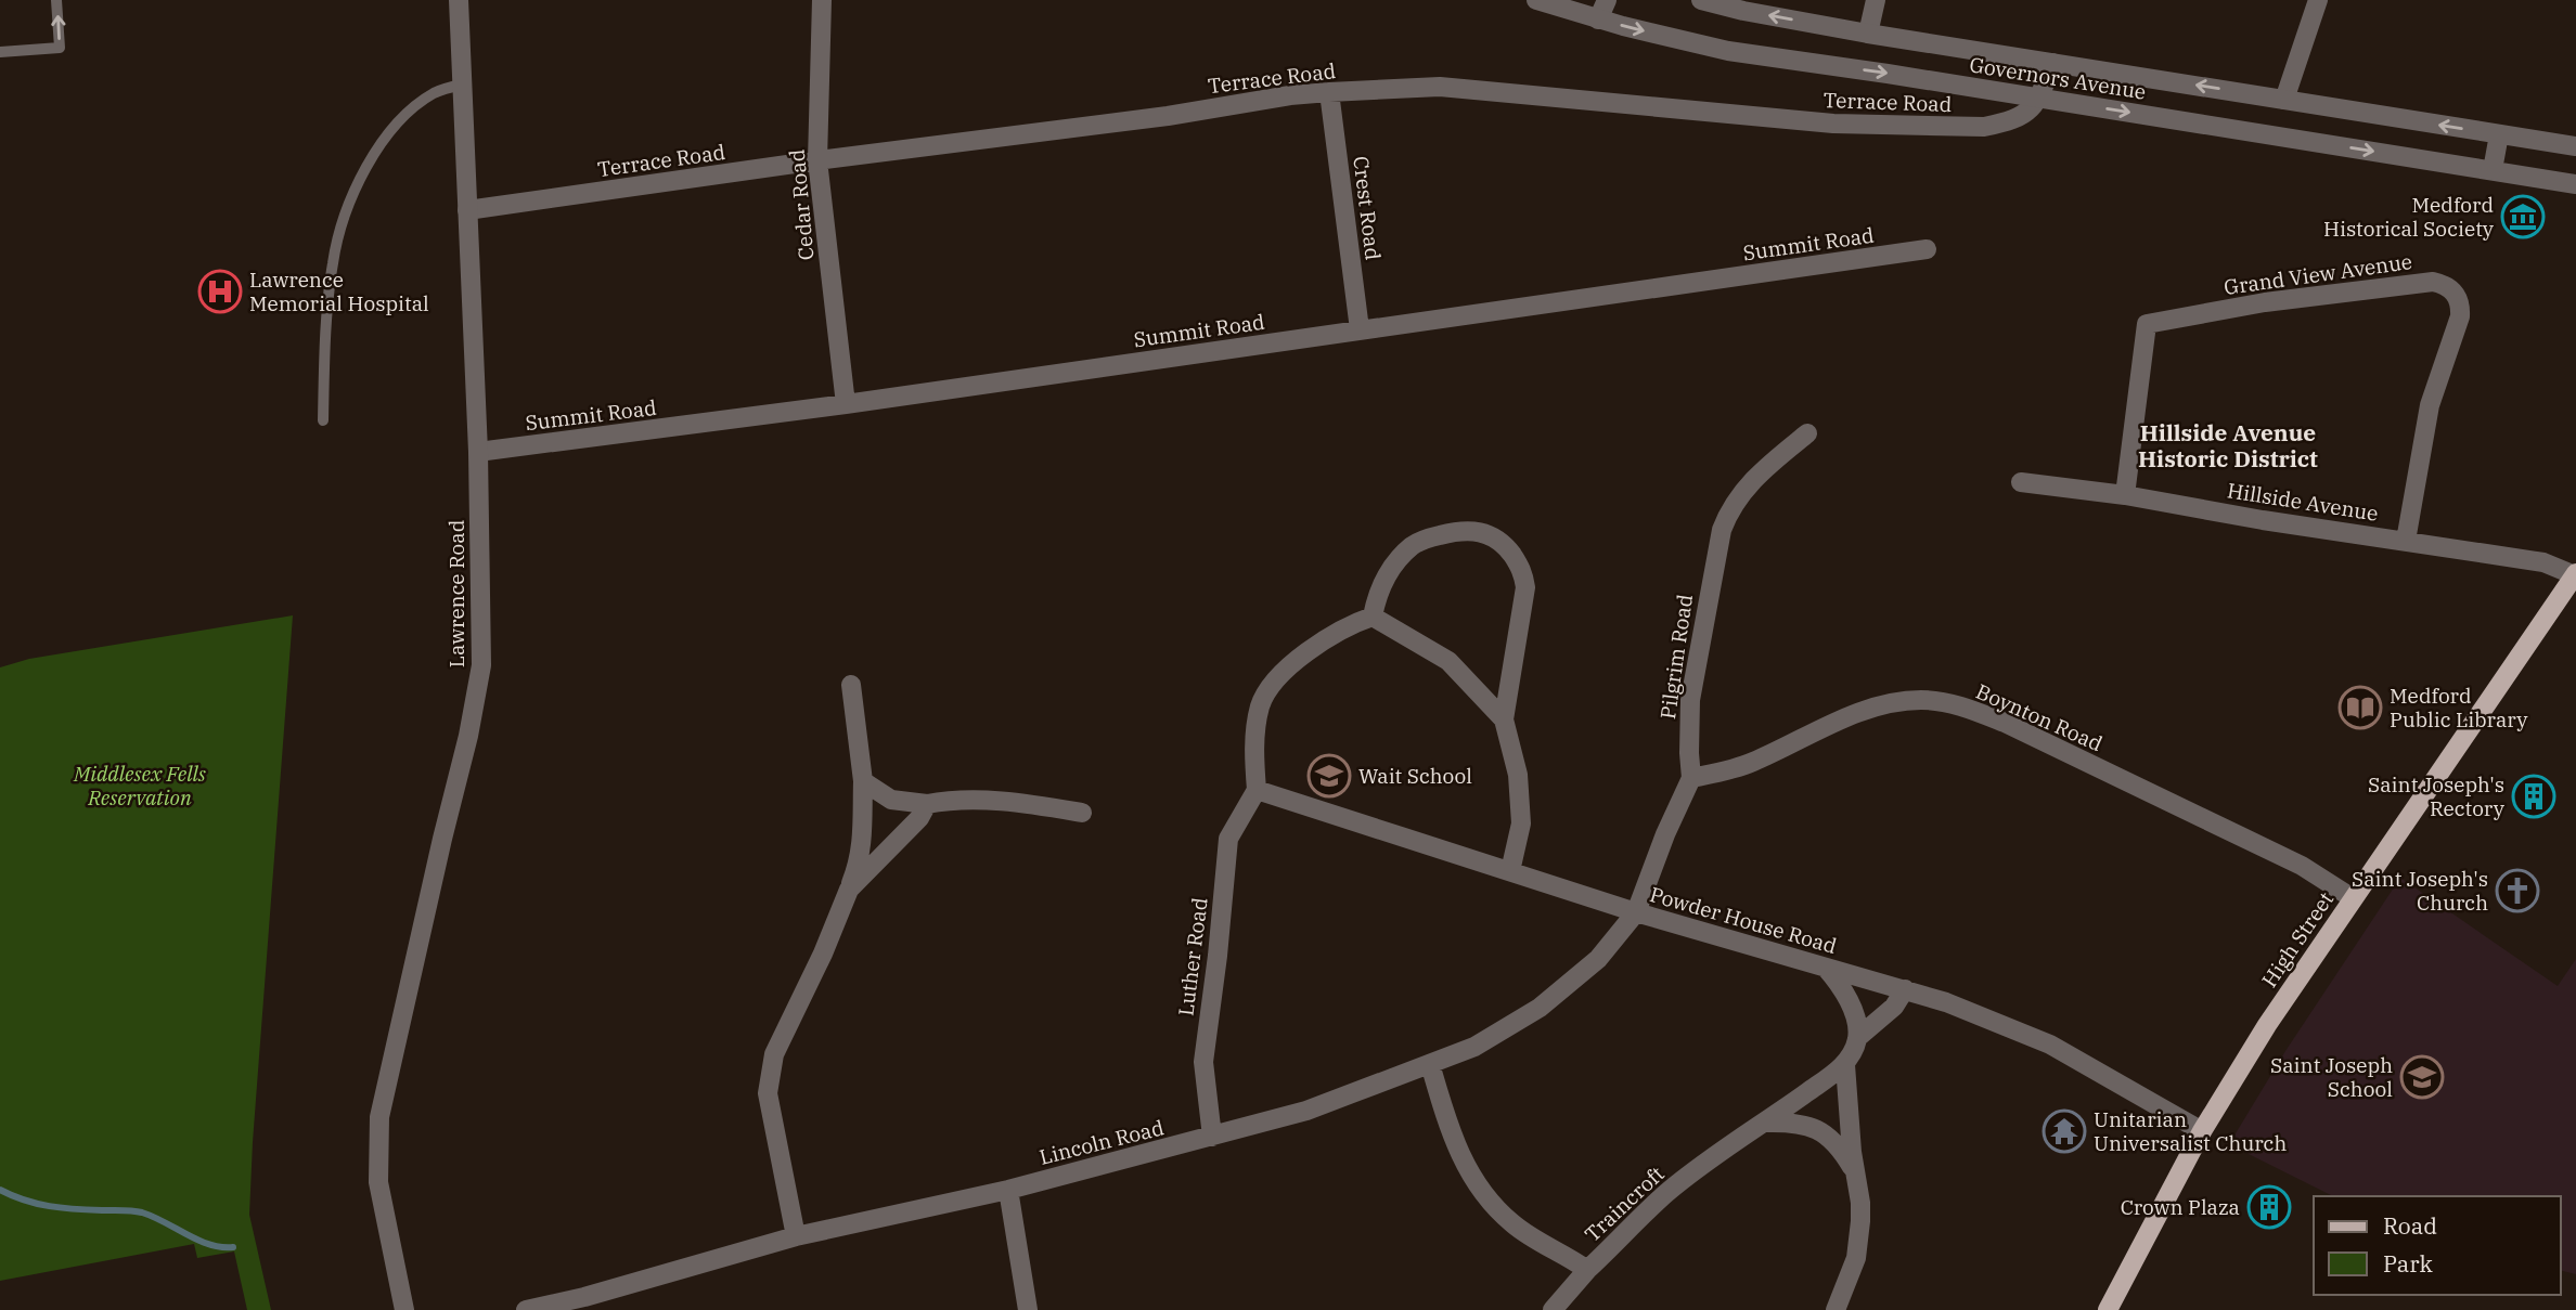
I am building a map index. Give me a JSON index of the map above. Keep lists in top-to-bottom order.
{
  "streets": {
    "main road": ["High Street"],
    "street": [
      "Terrace Road",
      "Governors Avenue",
      "Cedar Road",
      "Crest Road",
      "Summit Road",
      "Grand View Avenue",
      "Hillside Avenue",
      "Lawrence Road",
      "Pilgrim Road",
      "Boynton Road",
      "Powder House Road",
      "Luther Road",
      "Lincoln Road",
      "Traincroft"
    ]
  },
  "crossings": [
    ["Terrace Road", "Governors Avenue"],
    ["Terrace Road", "Cedar Road"],
    ["Terrace Road", "Crest Road"],
    ["Terrace Road", "Lawrence Road"],
    ["Cedar Road", "Summit Road"],
    ["Crest Road", "Summit Road"],
    ["Summit Road", "Lawrence Road"],
    ["Grand View Avenue", "Hillside Avenue"],
    ["Hillside Avenue", "High Street"],
    ["Pilgrim Road", "Boynton Road"],
    ["Pilgrim Road", "Powder House Road"],
    ["Pilgrim Road", "Lincoln Road"],
    ["Boynton Road", "High Street"],
    ["Powder House Road", "High Street"],
    ["Powder House Road", "Luther Road"],
    ["Powder House Road", "Lincoln Road"],
    ["Powder House Road", "Traincroft"],
    ["Luther Road", "Lincoln Road"],
    ["Lincoln Road", "Traincroft"]
  ],
  "districts": ["Hillside Avenue Historic District"],
  "parks": ["Middlesex Fells Reservation"],
  "places": {
    "museum": ["Medford Historical Society"],
    "hospital": ["Lawrence Memorial Hospital"],
    "library": ["Medford Public Library"],
    "school or university": ["Wait School", "Saint Joseph School"],
    "building": ["Saint Joseph's Rectory", "Crown Plaza"],
    "church": ["Saint Joseph's Church"],
    "temple": ["Unitarian Universalist Church"]
  },
  "legend": ["Road", "Park"]
}
